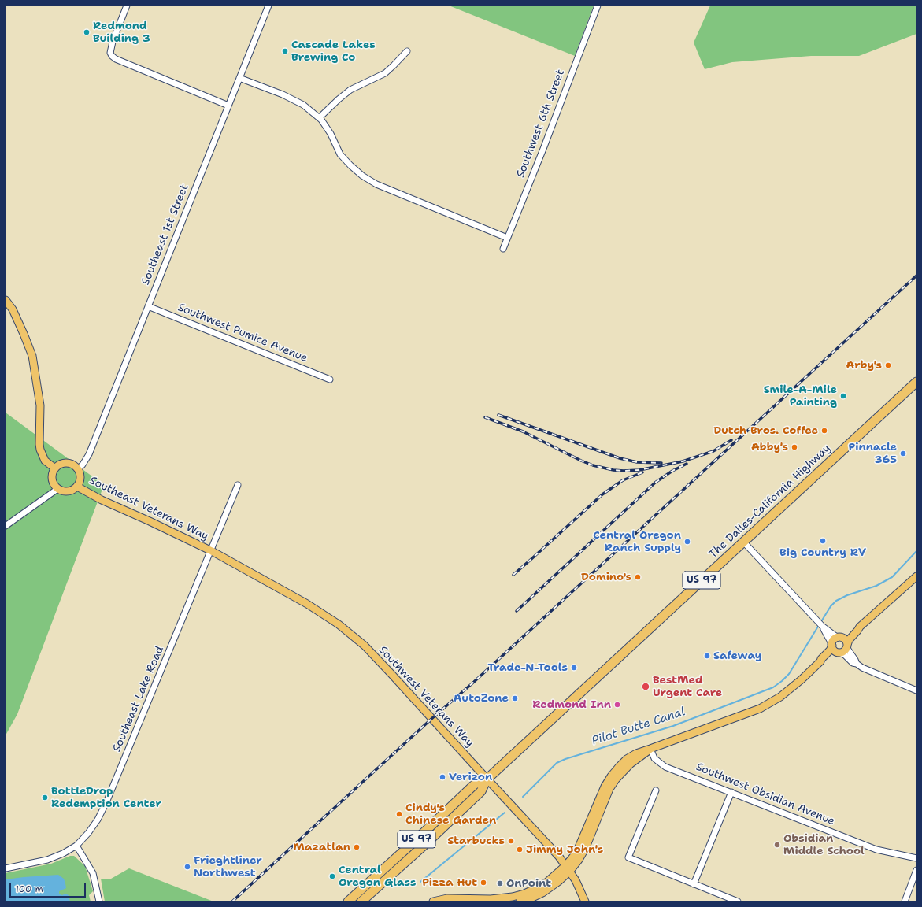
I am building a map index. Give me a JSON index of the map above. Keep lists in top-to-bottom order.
{
  "streets": {
    "highway": ["The Dalles-California Highway", "US 97"],
    "main road": ["Southeast Veterans Way", "Southwest Veterans Way"],
    "street": [
      "Southwest 6th Street",
      "Southeast 1st Street",
      "Southwest Pumice Avenue",
      "Southeast Lake Road",
      "Southwest Obsidian Avenue"
    ]
  },
  "crossings": [
    ["Southeast 1st Street", "Southwest Pumice Avenue"],
    ["Southeast 1st Street", "Southeast Veterans Way"],
    ["The Dalles-California Highway", "Southwest Veterans Way"],
    ["Southeast Veterans Way", "Southwest Veterans Way"],
    ["Southeast Veterans Way", "Southeast Lake Road"],
    ["Southwest Veterans Way", "Southeast Lake Road"]
  ],
  "water": ["Pilot Butte Canal"],
  "places": [
    "Redmond Building 3",
    "Cascade Lakes Brewing Co",
    "Arby's",
    "Smile-A-Mile Painting",
    "Dutch Bros. Coffee",
    "Abby's",
    "Pinnacle 365",
    "Big Country RV",
    "Central Oregon Ranch Supply",
    "Domino's",
    "Safeway",
    "Trade-N-Tools",
    "BestMed Urgent Care",
    "AutoZone",
    "Redmond Inn",
    "Verizon",
    "BottleDrop Redemption Center",
    "Cindy's Chinese Garden",
    "Starbucks",
    "Obsidian Middle School",
    "Mazatlan",
    "Jimmy John's",
    "Frieghtliner Northwest",
    "Central Oregon Glass",
    "Pizza Hut",
    "OnPoint"
  ],
  "scale_bar": "100 m"
}
